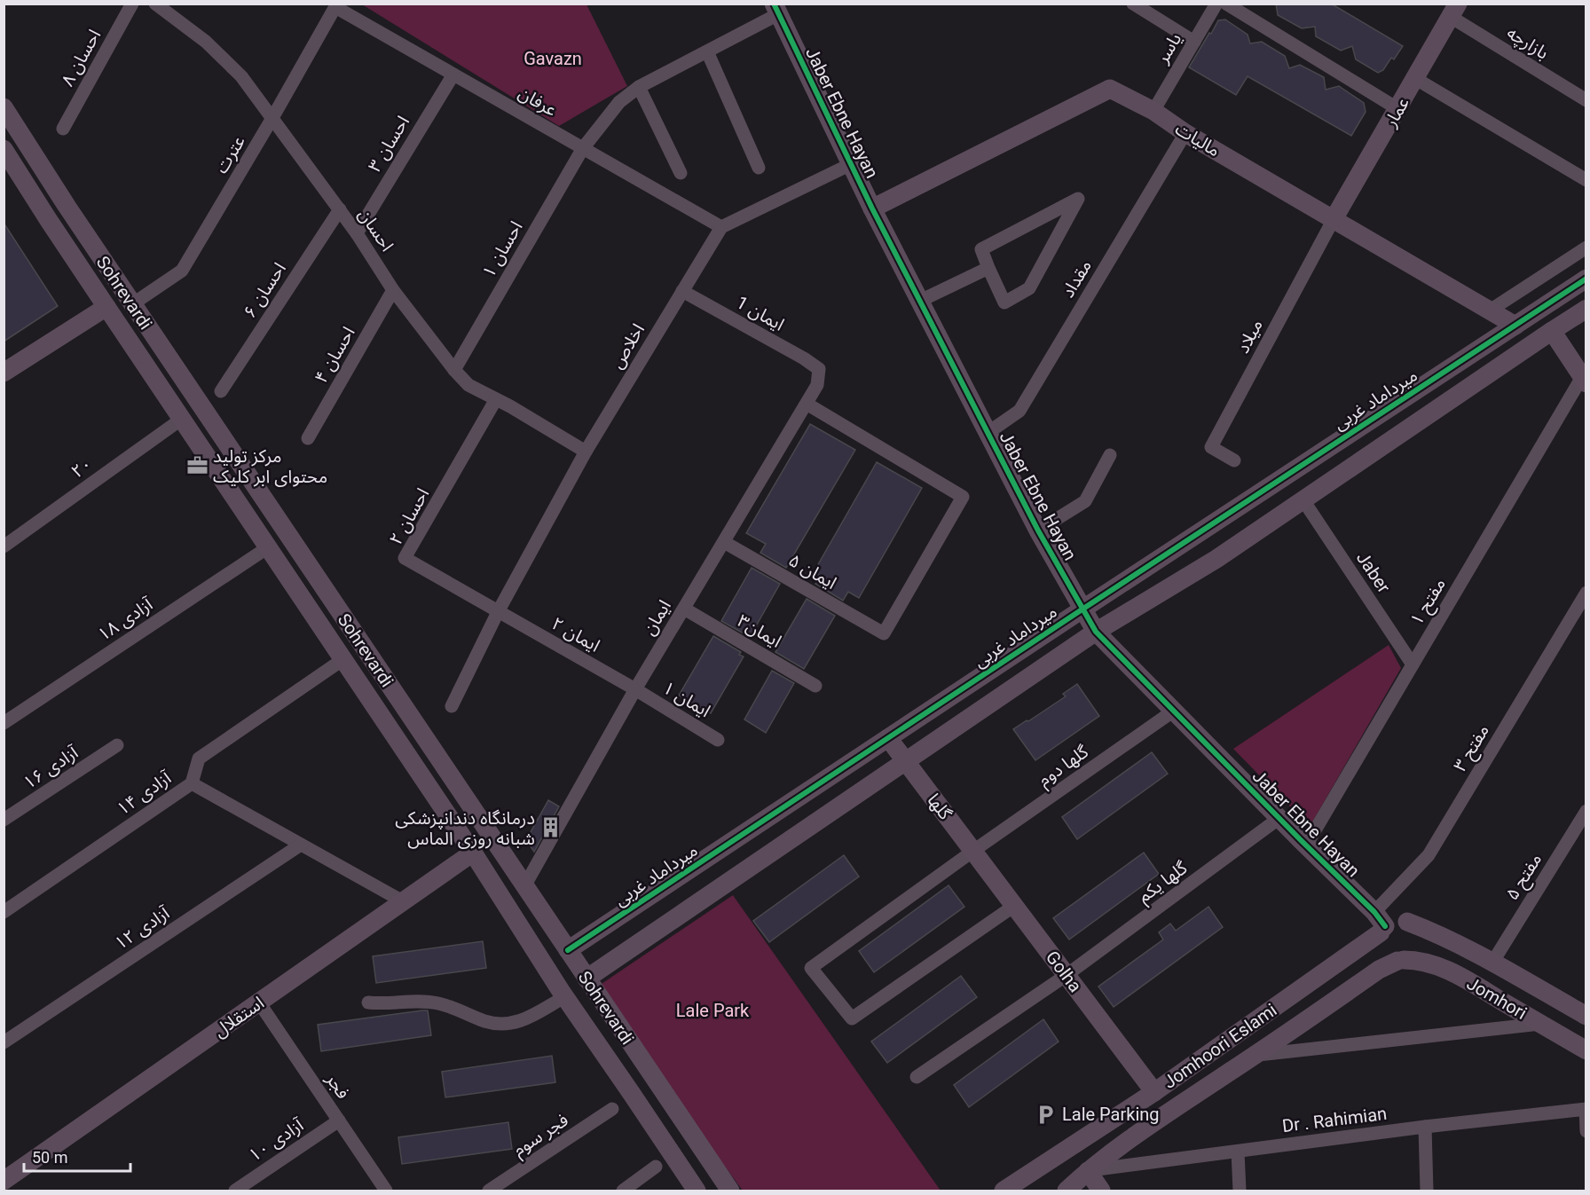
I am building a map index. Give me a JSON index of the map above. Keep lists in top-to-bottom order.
{
  "streets": {
    "street": [
      "بازارچه",
      "یاسر",
      "احسان ۸",
      "عرفان",
      "عمار",
      "Jaber Ebne Hayan",
      "مالیات",
      "احسان ۳",
      "عترت",
      "احسان",
      "احسان ۱",
      "مقداد",
      "احسان ۶",
      "Sohrevardi",
      "ایمان 1",
      "میلاد",
      "اخلاص",
      "احسان ۴",
      "میرداماد غربی",
      "۲۰",
      "احسان ۲",
      "ایمان ۵",
      "Jaber",
      "مفتح ۱",
      "ایمان",
      "آزادی ۱۸",
      "ایمان۳",
      "ایمان ۲",
      "ایمان ۱",
      "مفتح ۳",
      "گلها دوم",
      "آزادی ۱۶",
      "آزادی ۱۴",
      "گلها",
      "مفتح ۵",
      "گلها یکم",
      "آزادی ۱۲",
      "Golha",
      "Jomhori",
      "استقلال",
      "Jomhoori Eslami",
      "فجر",
      "Dr . Rahimian",
      "فجر سوم",
      "آزادی ۱۰"
    ]
  },
  "crossings": [
    ["بازارچه", "عمار"],
    ["یاسر", "مالیات"],
    ["عرفان", "احسان ۳"],
    ["عرفان", "عترت"],
    ["عرفان", "احسان ۱"],
    ["عرفان", "اخلاص"],
    ["عمار", "مالیات"],
    ["عمار", "میلاد"],
    ["Jaber Ebne Hayan", "مالیات"],
    ["Jaber Ebne Hayan", "احسان ۱"],
    ["Jaber Ebne Hayan", "مقداد"],
    ["Jaber Ebne Hayan", "میرداماد غربی"],
    ["Jaber Ebne Hayan", "مفتح ۱"],
    ["Jaber Ebne Hayan", "مفتح ۳"],
    ["Jaber Ebne Hayan", "گلها دوم"],
    ["Jaber Ebne Hayan", "گلها یکم"],
    ["Jaber Ebne Hayan", "Jomhori"],
    ["Jaber Ebne Hayan", "Jomhoori Eslami"],
    ["مالیات", "مقداد"],
    ["مالیات", "میلاد"],
    ["مالیات", "میرداماد غربی"],
    ["احسان ۳", "احسان"],
    ["عترت", "احسان"],
    ["عترت", "Sohrevardi"],
    ["احسان", "احسان ۱"],
    ["احسان", "احسان ۶"],
    ["احسان", "اخلاص"],
    ["احسان", "احسان ۴"],
    ["احسان", "احسان ۲"],
    ["Sohrevardi", "میرداماد غربی"],
    ["Sohrevardi", "۲۰"],
    ["Sohrevardi", "ایمان"],
    ["Sohrevardi", "آزادی ۱۸"],
    ["Sohrevardi", "آزادی ۱۴"],
    ["Sohrevardi", "استقلال"],
    ["ایمان 1", "اخلاص"],
    ["ایمان 1", "ایمان"],
    ["اخلاص", "احسان ۲"],
    ["اخلاص", "ایمان ۲"],
    ["میرداماد غربی", "گلها"],
    ["احسان ۲", "ایمان ۲"],
    ["ایمان ۵", "ایمان"],
    ["Jaber", "مفتح ۱"],
    ["ایمان", "ایمان۳"],
    ["ایمان", "ایمان ۲"],
    ["ایمان", "ایمان ۱"],
    ["ایمان ۲", "ایمان ۱"],
    ["مفتح ۳", "Jomhori"],
    ["مفتح ۳", "Jomhoori Eslami"],
    ["گلها دوم", "گلها"],
    ["گلها دوم", "Golha"],
    ["گلها", "Golha"],
    ["مفتح ۵", "Jomhori"],
    ["گلها یکم", "Golha"],
    ["Golha", "Jomhoori Eslami"],
    ["Jomhori", "Jomhoori Eslami"],
    ["استقلال", "فجر"],
    ["Jomhoori Eslami", "Dr . Rahimian"],
    ["فجر", "آزادی ۱۰"]
  ],
  "parks": ["Gavazn", "Lale Park"],
  "places": {
    "office": ["مرکز تولید محتوای ابر کلیک"],
    "building": ["درمانگاه دندان‍‍پزشکی شبانه روزی الماس"],
    "parking": ["Lale Parking"]
  },
  "scale_bar": "50 m"
}
